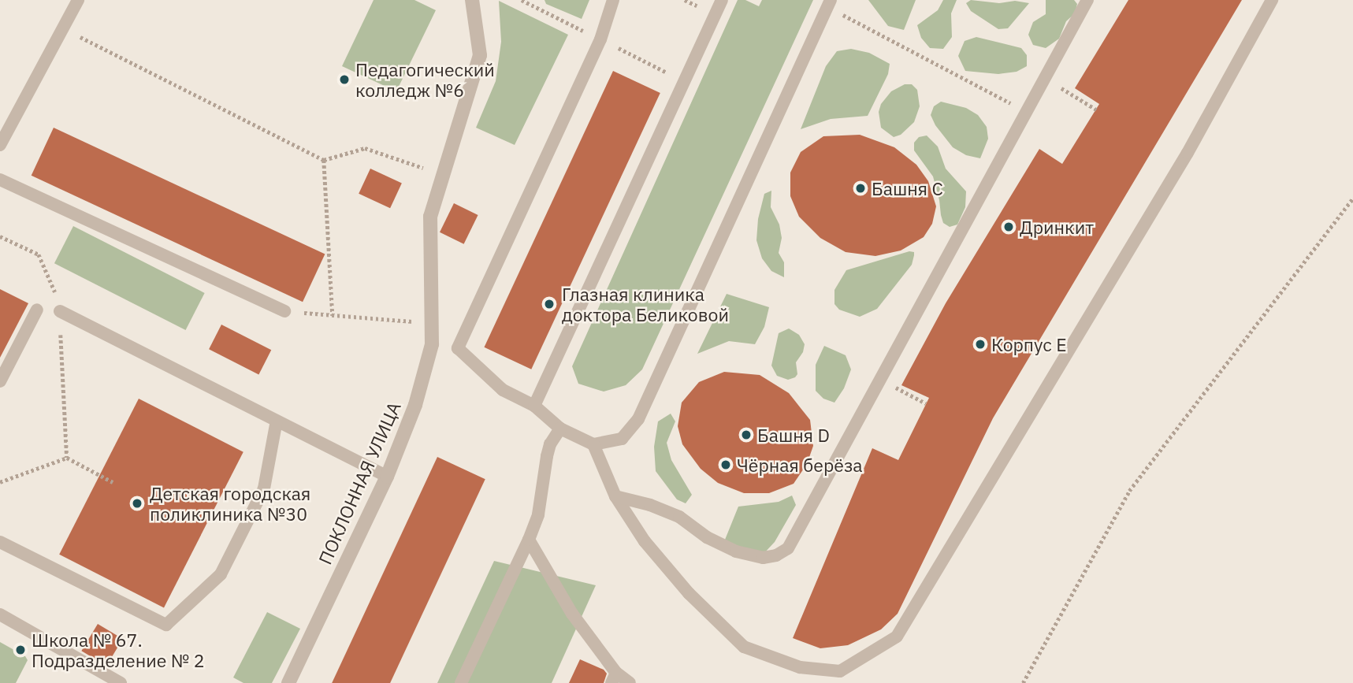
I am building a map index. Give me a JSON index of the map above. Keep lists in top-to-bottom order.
{
  "streets": {
    "street": ["ПОКЛОННАЯ УЛИЦА"]
  },
  "places": [
    "Педагогический колледж №6",
    "Башня C",
    "Дринкит",
    "Глазная клиника доктора Беликовой",
    "Корпус E",
    "Башня D",
    "Чёрная берёза",
    "Детская городская поликлиника №30",
    "Школа № 67. Подразделение № 2"
  ]
}
